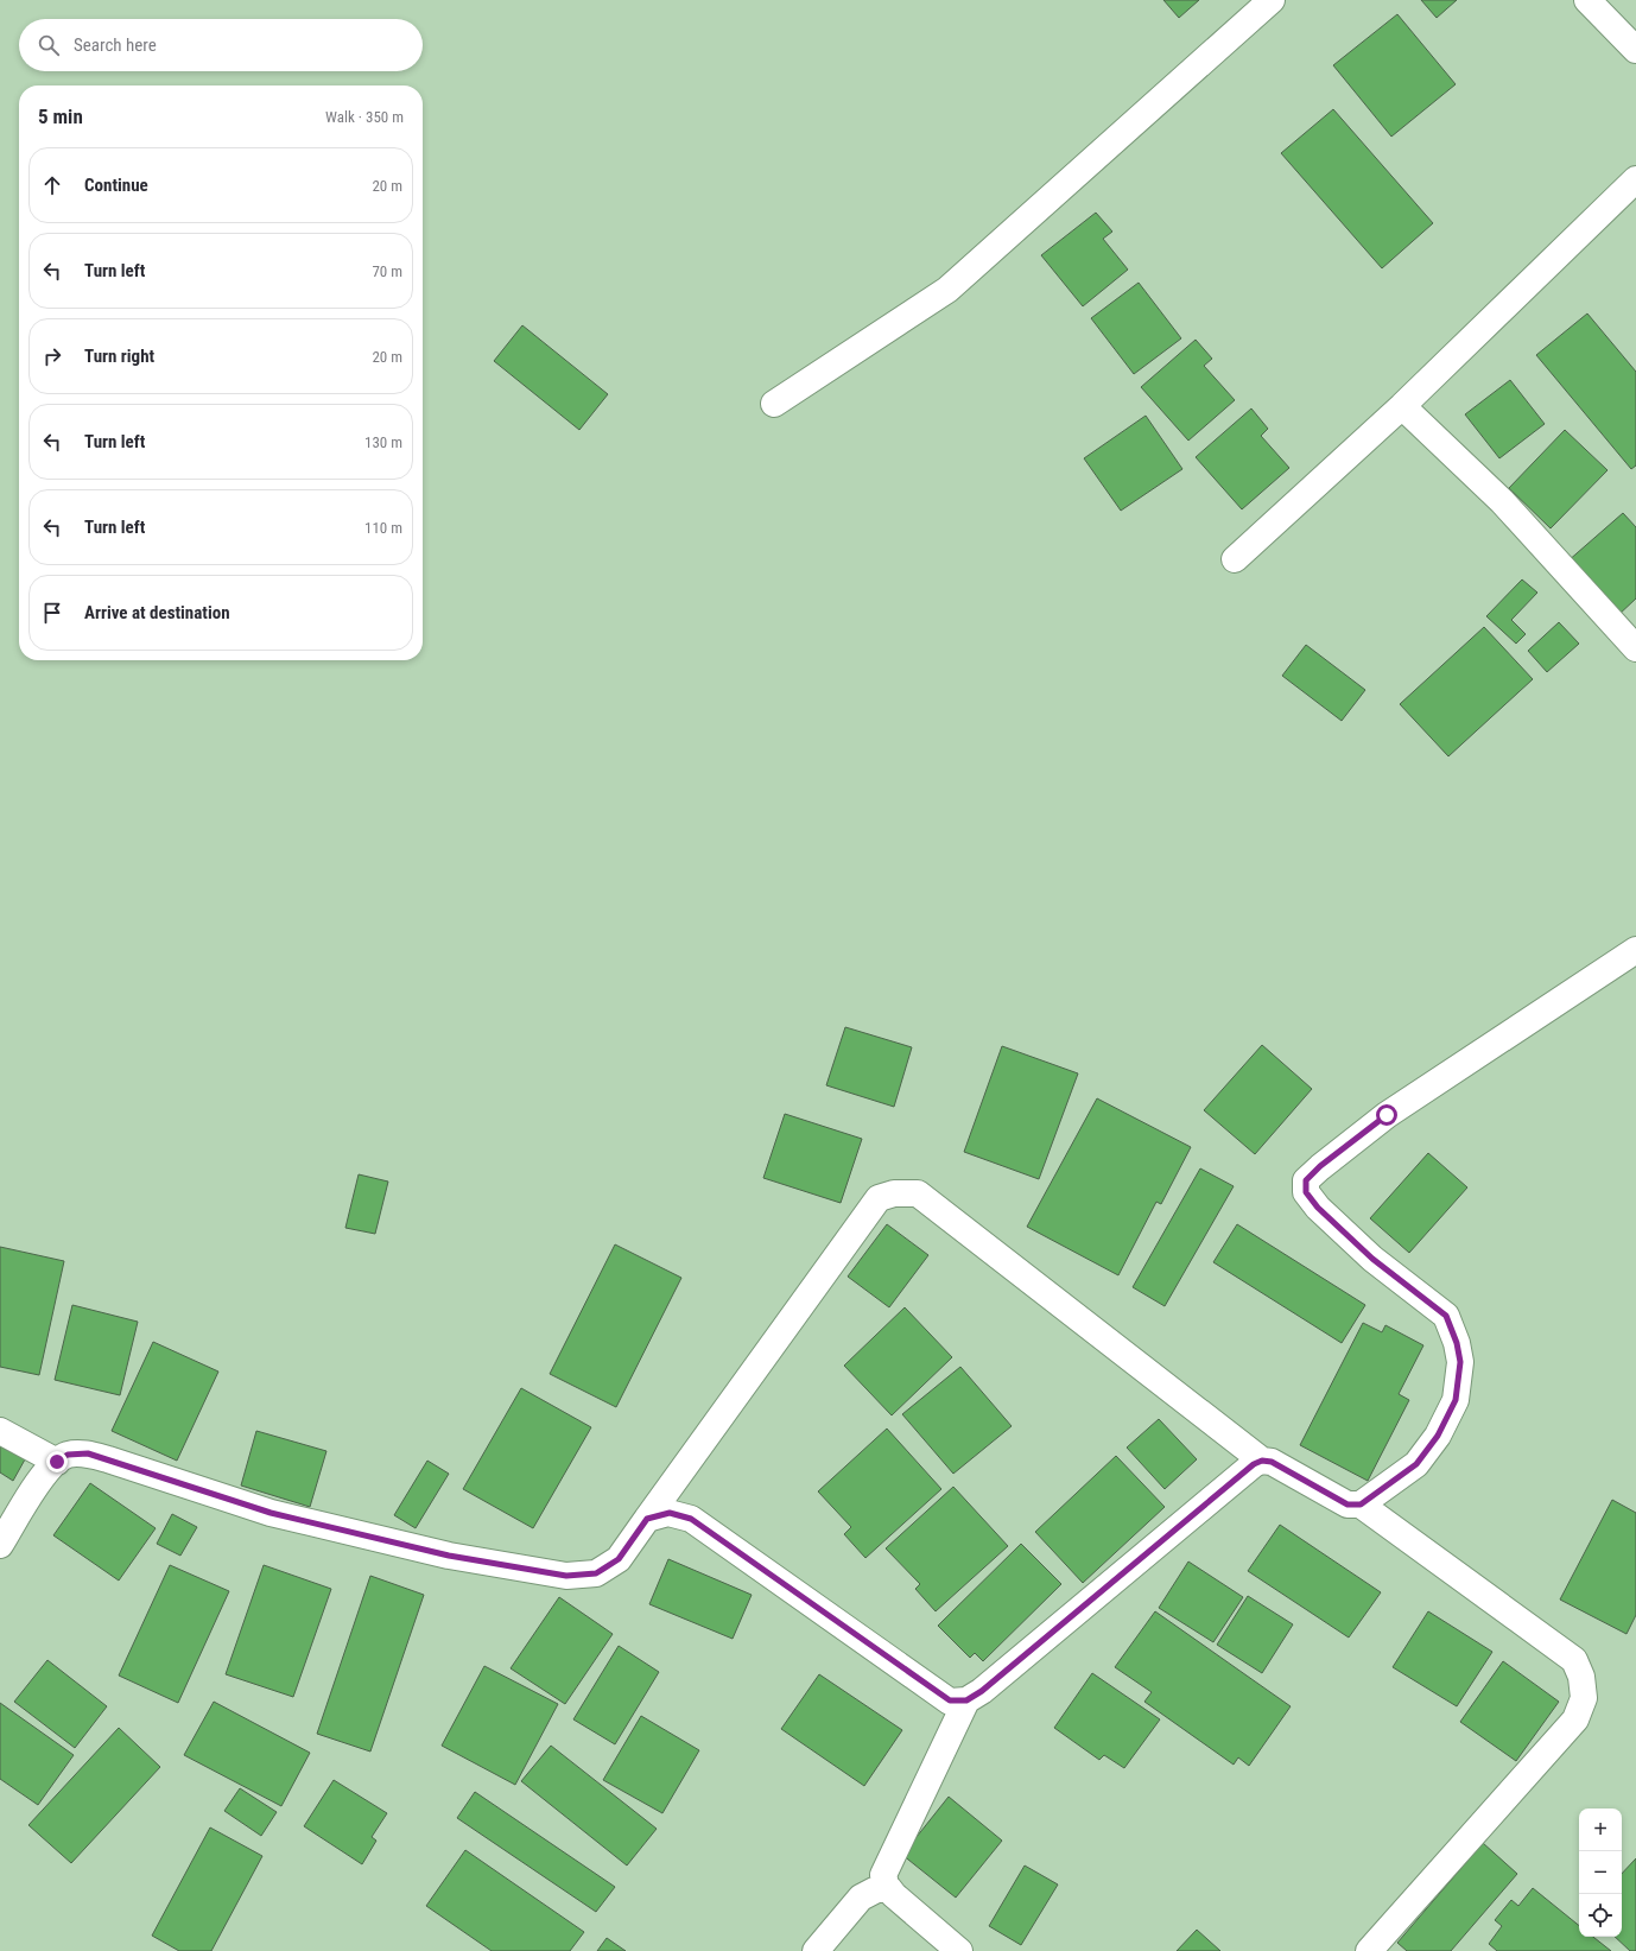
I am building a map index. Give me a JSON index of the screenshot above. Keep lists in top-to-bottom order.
{
  "page": {
    "search": "Search here",
    "heading": ["5 min", "Walk · 350 m"],
    "list": [
      ["Continue", "20 m"],
      ["Turn left", "70 m"],
      ["Turn right", "20 m"],
      ["Turn left", "130 m"],
      ["Turn left", "110 m"],
      "Arrive at destination"
    ],
    "map_buttons": ["+", "−"]
  }
}
